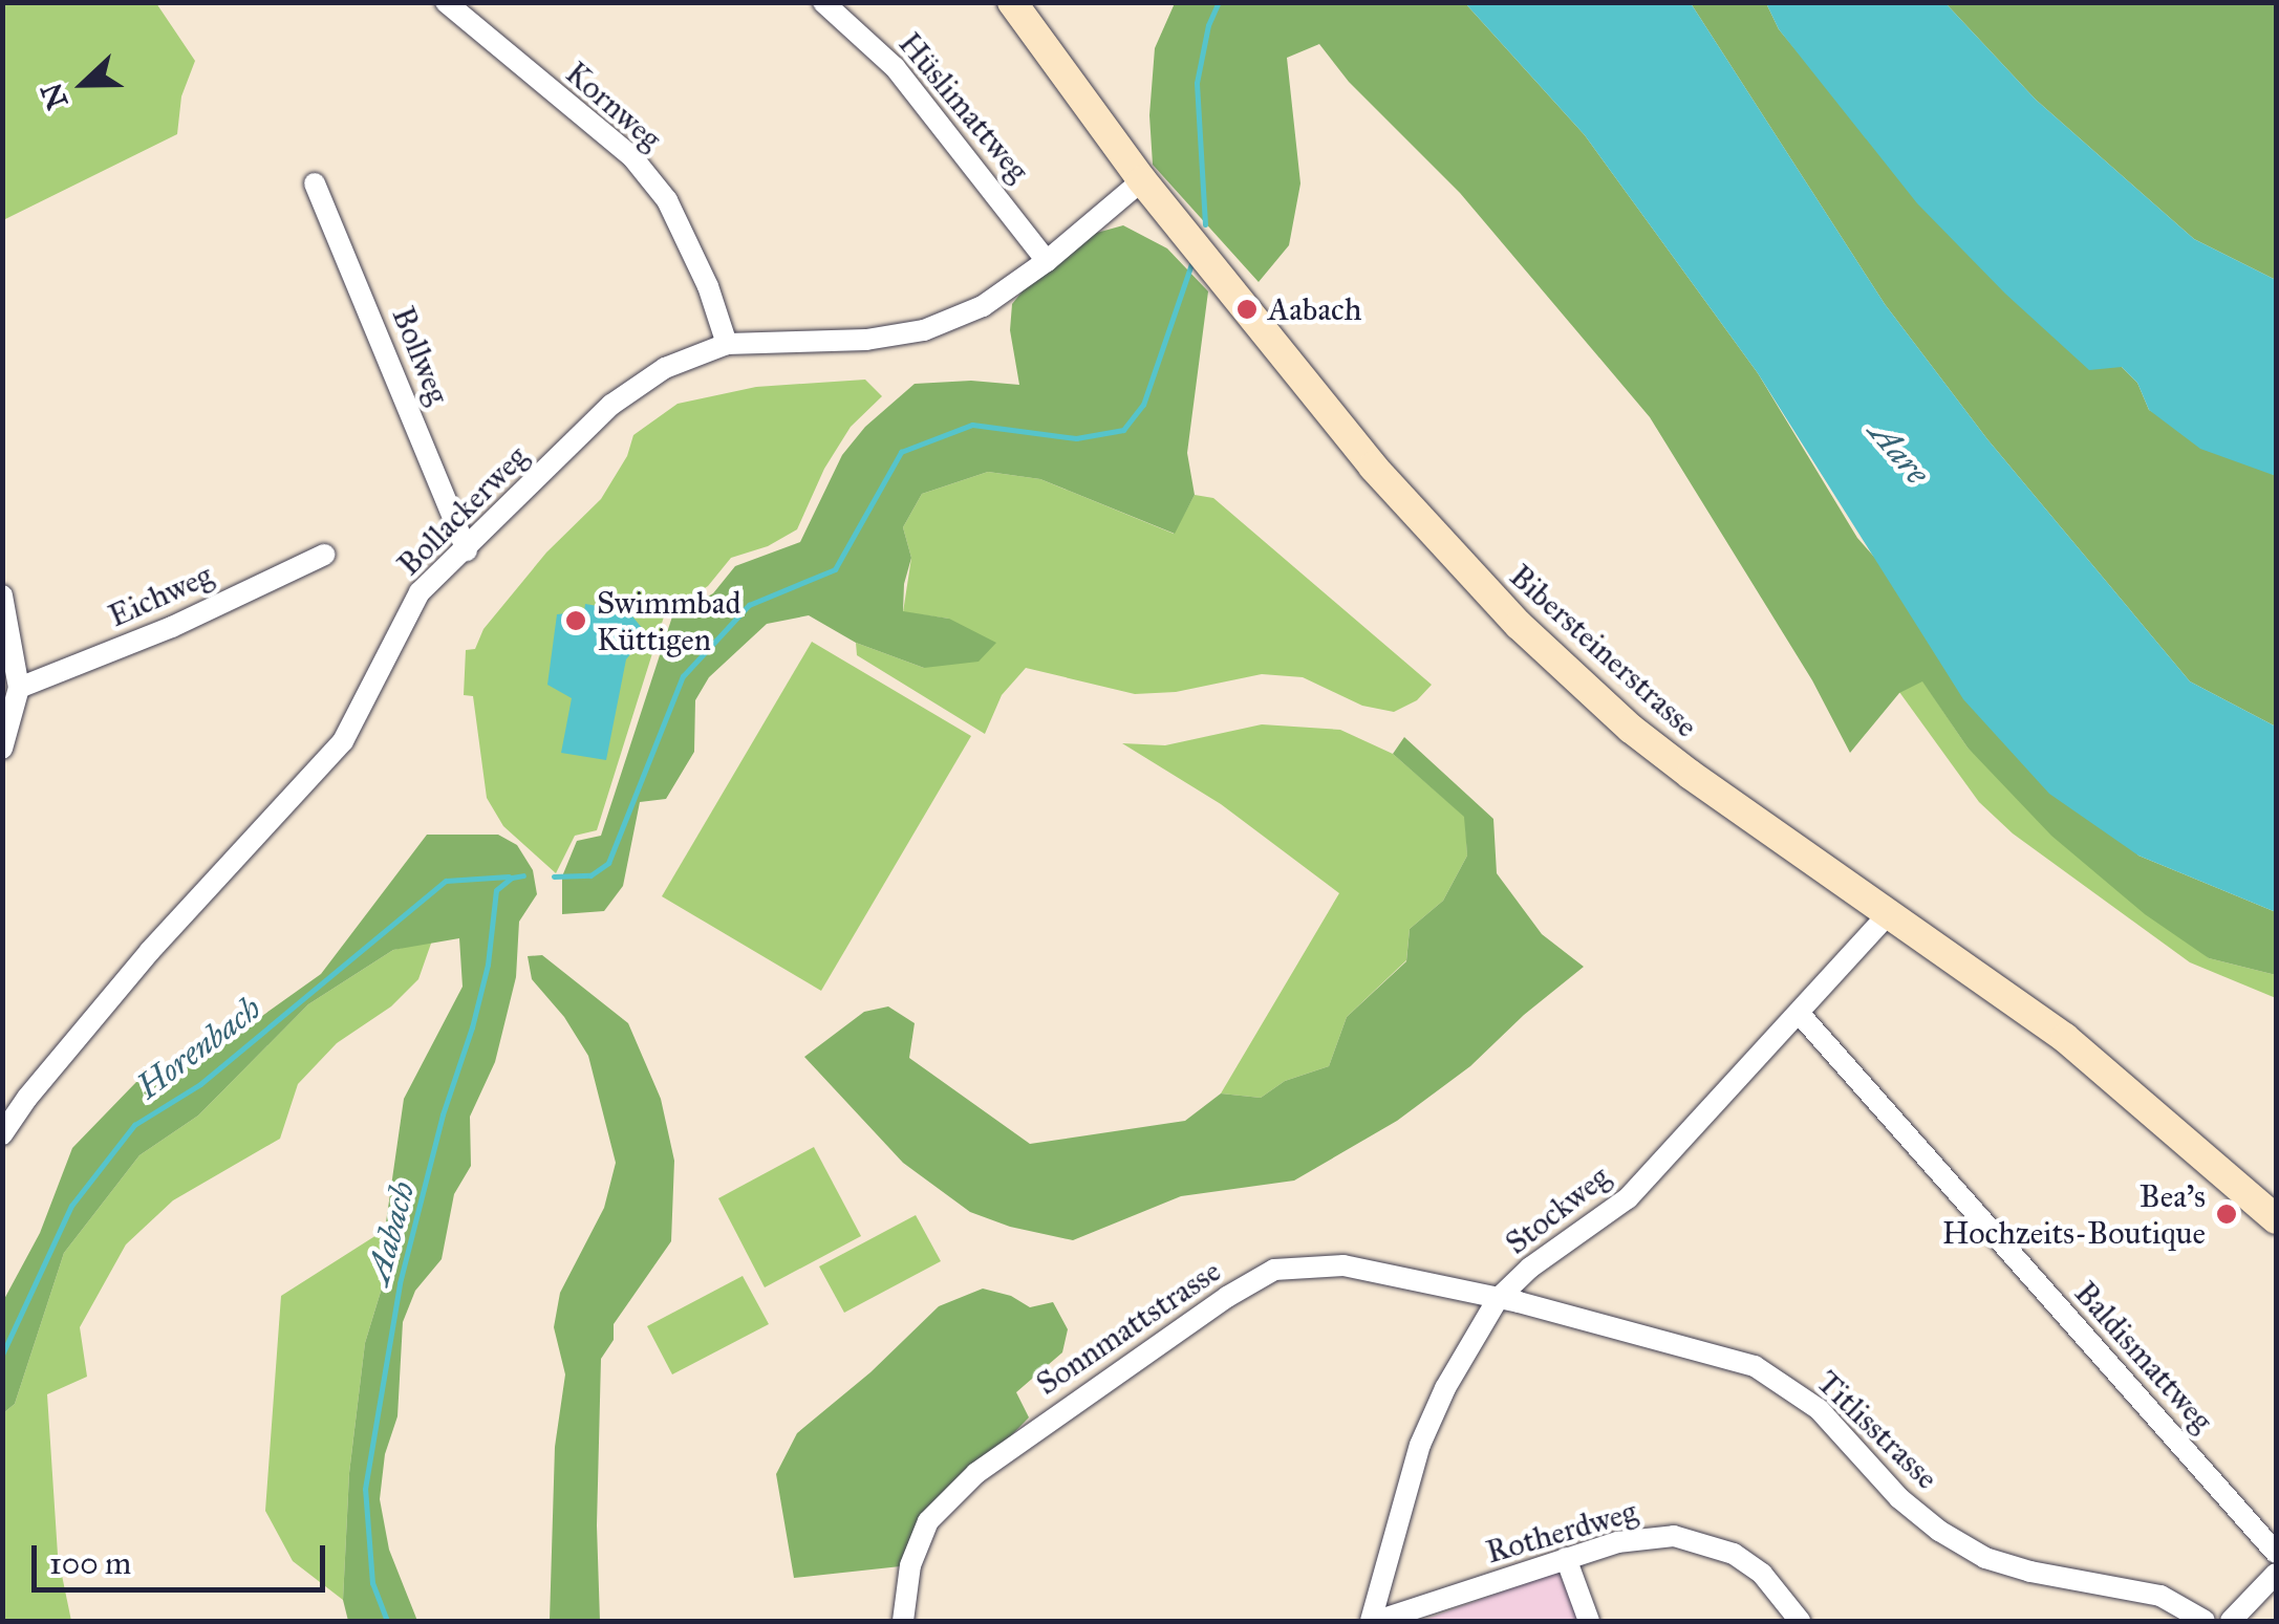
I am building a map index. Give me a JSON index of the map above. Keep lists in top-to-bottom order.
{
  "streets": {
    "main road": ["Bibersteinerstrasse"],
    "street": [
      "Kornweg",
      "Hüslimattweg",
      "Bollweg",
      "Bollackerweg",
      "Eichweg",
      "Stockweg",
      "Sonnmattstrasse",
      "Baldismattweg",
      "Titlisstrasse",
      "Rotherdweg"
    ]
  },
  "crossings": [
    ["Kornweg", "Bollackerweg"],
    ["Hüslimattweg", "Bollackerweg"],
    ["Bollweg", "Bollackerweg"],
    ["Bollackerweg", "Bibersteinerstrasse"],
    ["Bibersteinerstrasse", "Stockweg"],
    ["Stockweg", "Sonnmattstrasse"],
    ["Stockweg", "Baldismattweg"],
    ["Stockweg", "Titlisstrasse"],
    ["Stockweg", "Rotherdweg"],
    ["Sonnmattstrasse", "Titlisstrasse"]
  ],
  "water": ["Aare", "Horenbach", "Aabach"],
  "places": ["Aabach", "Swimmbad Küttigen", "Bea's Hochzeits-Boutique"],
  "scale_bar": "100 m",
  "north": "left"
}
